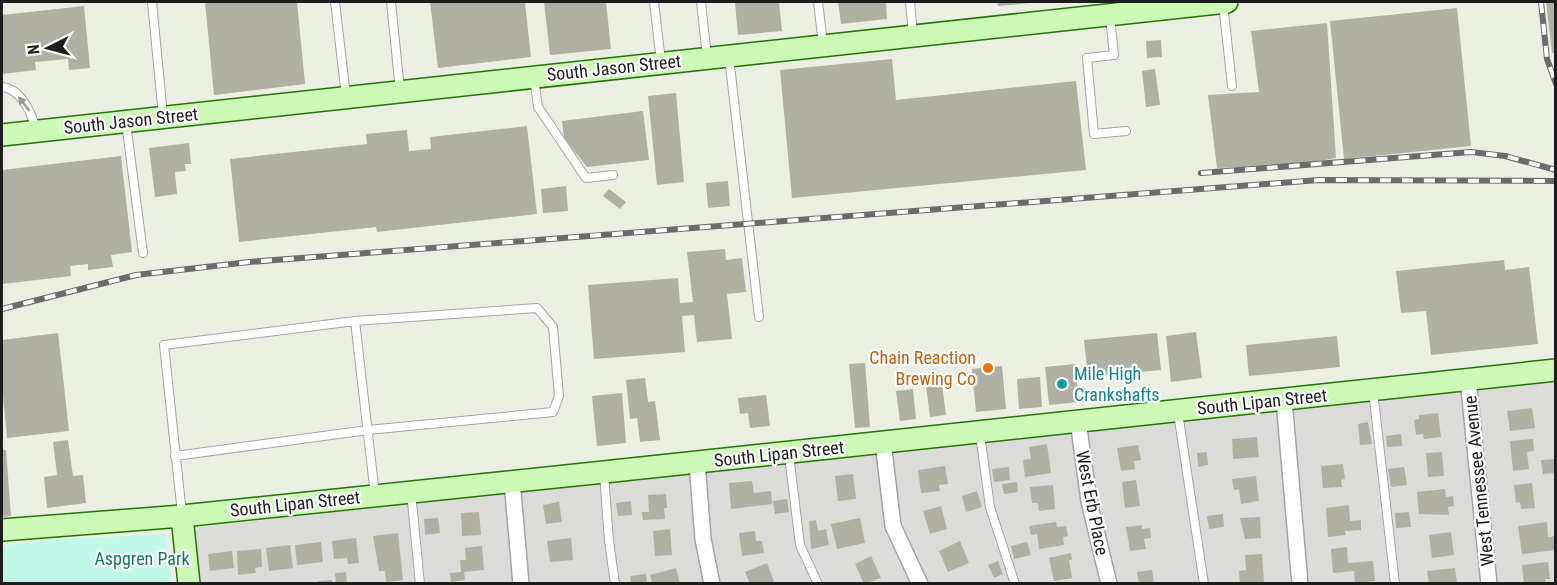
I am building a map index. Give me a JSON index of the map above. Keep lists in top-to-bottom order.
{
  "streets": {
    "street": [
      "South Jason Street",
      "South Lipan Street",
      "West Tennessee Avenue",
      "West Erb Place"
    ]
  },
  "crossings": [
    ["South Lipan Street", "West Tennessee Avenue"],
    ["South Lipan Street", "West Erb Place"]
  ],
  "parks": ["Aspgren Park"],
  "places": ["Chain Reaction Brewing Co", "Mile High Crankshafts"],
  "north": "left"
}
